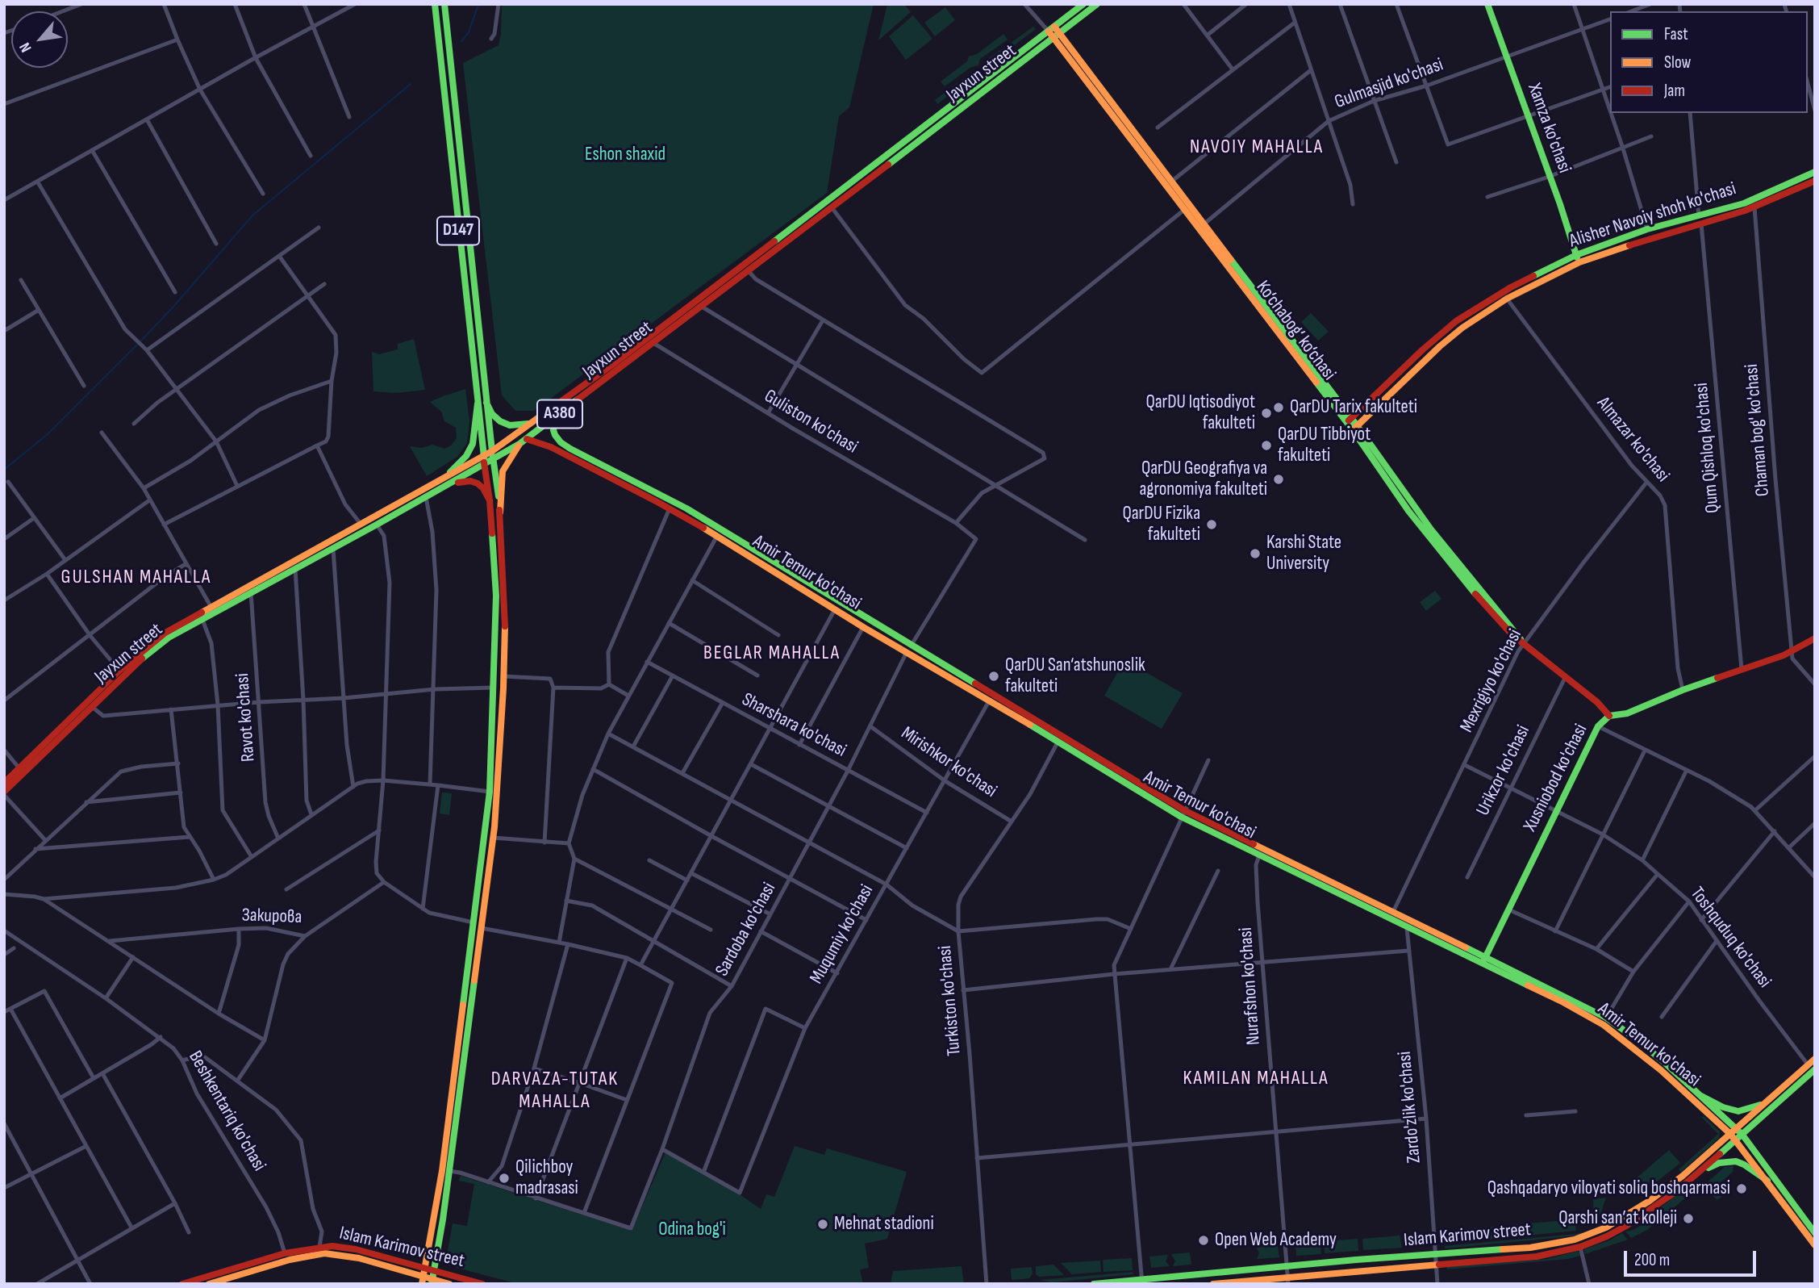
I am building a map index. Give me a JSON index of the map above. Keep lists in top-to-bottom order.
{
  "streets": {
    "main road": [
      "Jayxun street",
      "Xamza ko'chasi",
      "Alisher Navoiy shoh ko'chasi",
      "D147",
      "Ko‘chabog‘ ko‘chasi",
      "A380",
      "Amir Temur ko'chasi",
      "Xusniobod ko'chasi",
      "Islam Karimov street"
    ],
    "street": [
      "Gulmasjid ko'chasi",
      "Guliston ko'chasi",
      "Chaman bog' ko'chasi",
      "Almazar ko'chasi",
      "Qum Qishloq ko'chasi",
      "Mexrigiyo ko'chasi",
      "Ravot ko'chasi",
      "Sharshara ko'chasi",
      "Mirishkor ko'chasi",
      "Urikzor ko'chasi",
      "Закирова",
      "Sardoba ko'chasi",
      "Muqumiy ko'chasi",
      "Toshquduq ko'chasi",
      "Nurafshon ko'chasi",
      "Turkiston ko'chasi",
      "Zardo'zlik ko'chasi",
      "Beshkentariq ko'chasi"
    ]
  },
  "crossings": [
    ["Jayxun street", "D147"],
    ["Jayxun street", "Ko‘chabog‘ ko‘chasi"],
    ["Jayxun street", "Guliston ko'chasi"],
    ["Jayxun street", "Amir Temur ko'chasi"],
    ["Jayxun street", "Ravot ko'chasi"],
    ["Gulmasjid ko'chasi", "Xamza ko'chasi"],
    ["Gulmasjid ko'chasi", "Ko‘chabog‘ ko‘chasi"],
    ["Xamza ko'chasi", "Alisher Navoiy shoh ko'chasi"],
    ["Alisher Navoiy shoh ko'chasi", "Ko‘chabog‘ ko‘chasi"],
    ["Alisher Navoiy shoh ko'chasi", "Chaman bog' ko'chasi"],
    ["Alisher Navoiy shoh ko'chasi", "Almazar ko'chasi"],
    ["Alisher Navoiy shoh ko'chasi", "Qum Qishloq ko'chasi"],
    ["Ko‘chabog‘ ko‘chasi", "Mexrigiyo ko'chasi"],
    ["Ko‘chabog‘ ko‘chasi", "Urikzor ko'chasi"],
    ["Ko‘chabog‘ ko‘chasi", "Xusniobod ko'chasi"],
    ["Guliston ko'chasi", "Amir Temur ko'chasi"],
    ["Chaman bog' ko'chasi", "Xusniobod ko'chasi"],
    ["Almazar ko'chasi", "Mexrigiyo ko'chasi"],
    ["Almazar ko'chasi", "Xusniobod ko'chasi"],
    ["Qum Qishloq ko'chasi", "Xusniobod ko'chasi"],
    ["Amir Temur ko'chasi", "Mexrigiyo ko'chasi"],
    ["Amir Temur ko'chasi", "Xusniobod ko'chasi"],
    ["Amir Temur ko'chasi", "Sardoba ko'chasi"],
    ["Amir Temur ko'chasi", "Muqumiy ko'chasi"],
    ["Amir Temur ko'chasi", "Nurafshon ko'chasi"],
    ["Amir Temur ko'chasi", "Turkiston ko'chasi"],
    ["Amir Temur ko'chasi", "Zardo'zlik ko'chasi"],
    ["Amir Temur ko'chasi", "Islam Karimov street"],
    ["Mexrigiyo ko'chasi", "Toshquduq ko'chasi"],
    ["Sharshara ko'chasi", "Sardoba ko'chasi"],
    ["Sharshara ko'chasi", "Muqumiy ko'chasi"],
    ["Mirishkor ko'chasi", "Sardoba ko'chasi"],
    ["Mirishkor ko'chasi", "Muqumiy ko'chasi"],
    ["Mirishkor ko'chasi", "Turkiston ko'chasi"],
    ["Urikzor ko'chasi", "Toshquduq ko'chasi"],
    ["Xusniobod ko'chasi", "Toshquduq ko'chasi"],
    ["Toshquduq ko'chasi", "Islam Karimov street"],
    ["Nurafshon ko'chasi", "Islam Karimov street"],
    ["Zardo'zlik ko'chasi", "Islam Karimov street"],
    ["Beshkentariq ko'chasi", "Islam Karimov street"]
  ],
  "districts": [
    "NAVOIY MAHALLA",
    "GULSHAN MAHALLA",
    "BEGLAR MAHALLA",
    "KAMILAN MAHALLA",
    "DARVAZA-TUTAK MAHALLA"
  ],
  "parks": ["Eshon shaxid", "Odina bog'i"],
  "places": [
    "QarDU Tarix fakulteti",
    "QarDU Iqtisodiyot fakulteti",
    "QarDU Tibbiyot fakulteti",
    "QarDU Geografiya va agronomiya fakulteti",
    "QarDU Fizika fakulteti",
    "Karshi State University",
    "QarDU San‘atshunoslik fakulteti",
    "Qilichboy madrasasi",
    "Qashqadaryo viloyati soliq boshqarmasi",
    "Qarshi san’at kolleji",
    "Mehnat stadioni",
    "Open Web Academy"
  ],
  "legend": ["Fast", "Slow", "Jam"],
  "scale_bar": "200 m",
  "north": "bottom left"
}
